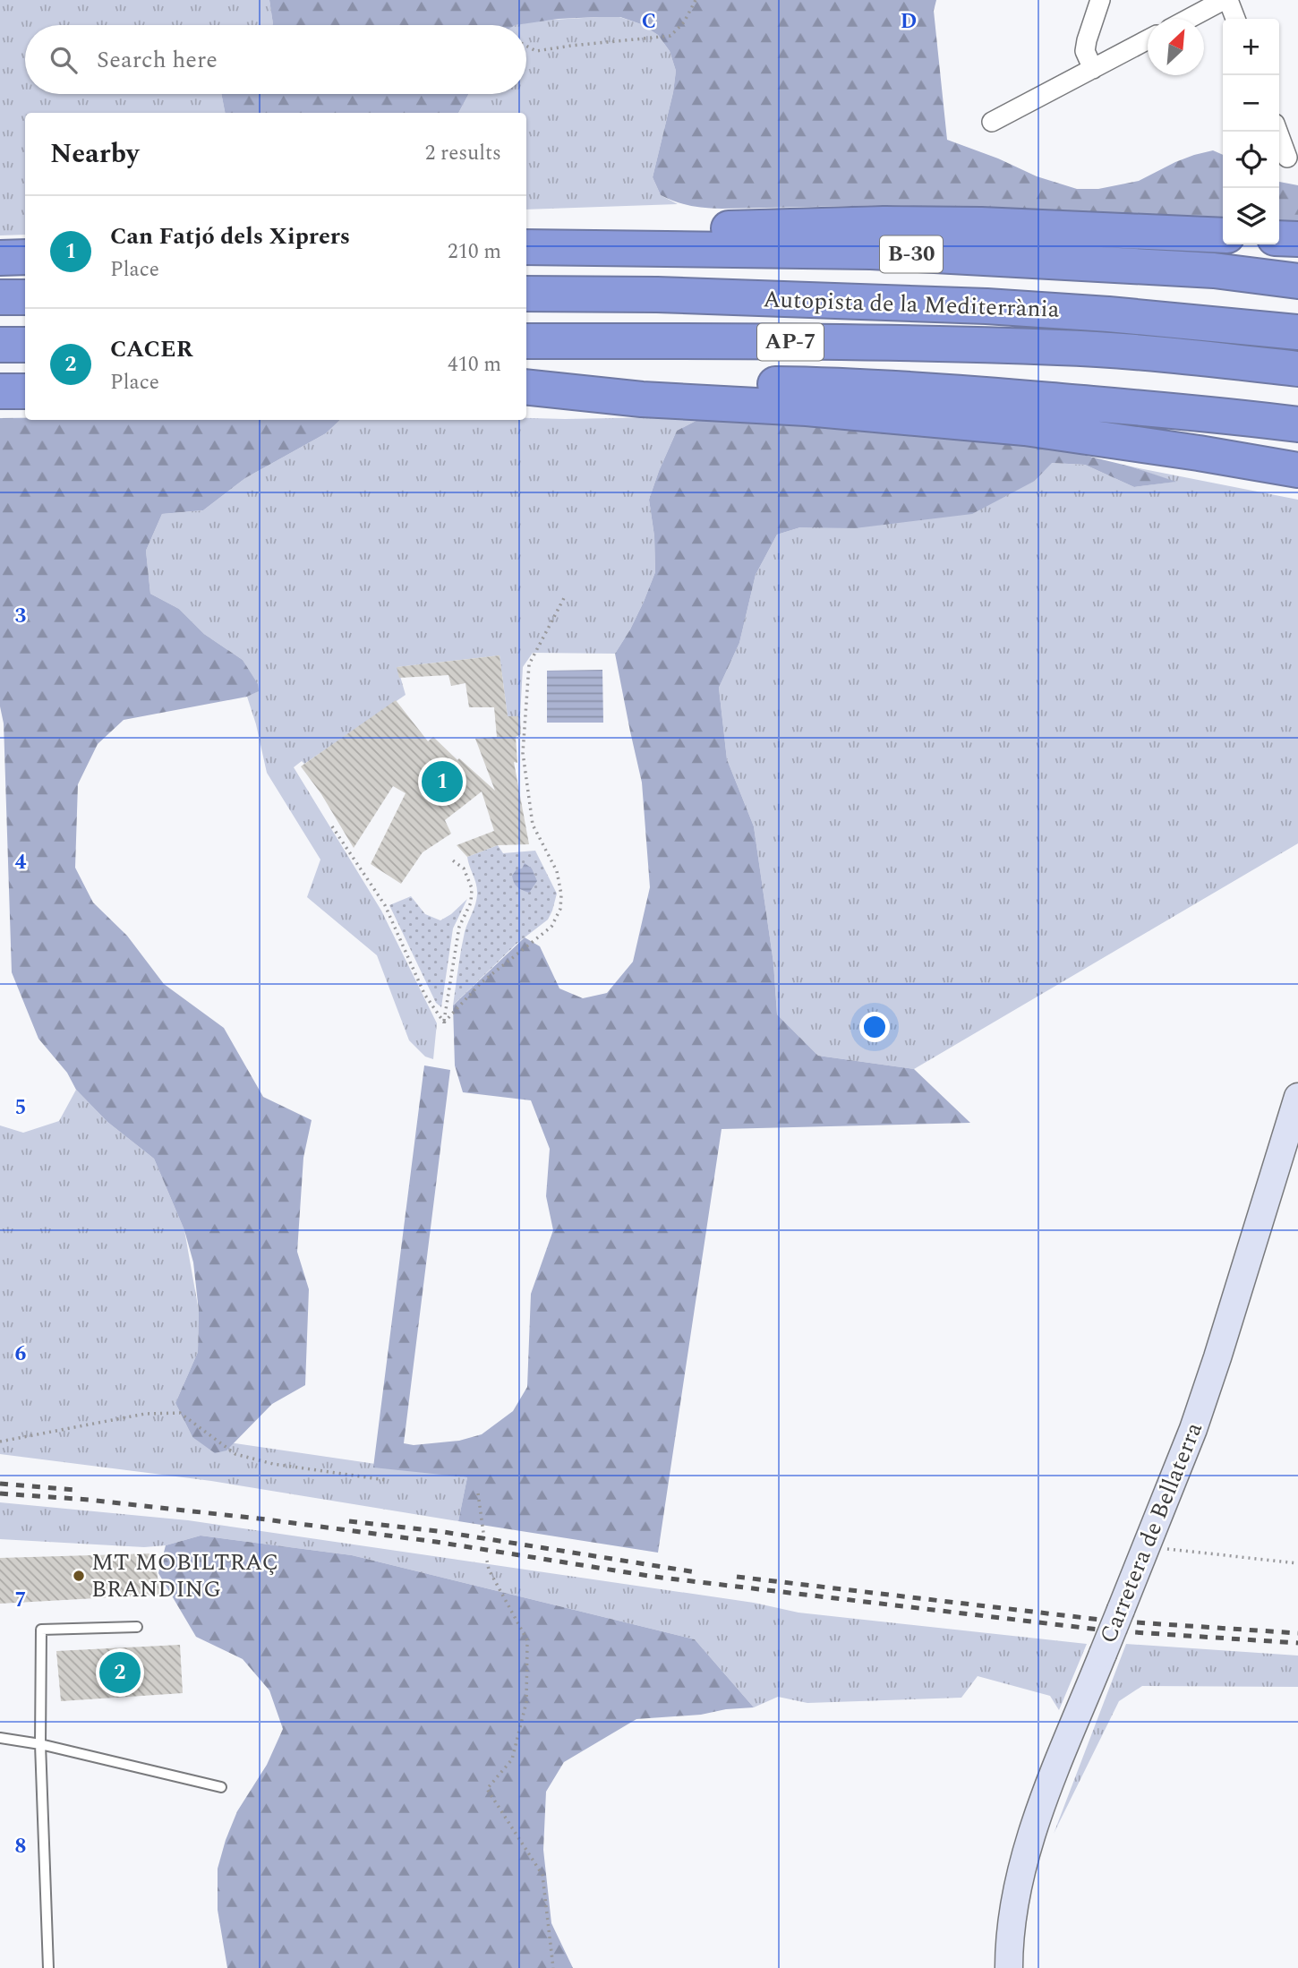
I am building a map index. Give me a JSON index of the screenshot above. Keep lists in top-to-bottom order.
{
  "streets": {
    "highway": ["B-30", "Autopista de la Mediterrània", "AP-7"],
    "street": ["Carretera de Bellaterra"]
  },
  "places": ["MT MOBILTRAÇ BRANDING"],
  "north": "top right",
  "page": {
    "map_buttons": ["+", "−"],
    "search": "Search here",
    "heading": ["Nearby", "2 results"],
    "list": [
      {
        "mark": "1",
        "name": "Can Fatjó dels Xiprers",
        "note": "Place",
        "value": "210 m"
      },
      {
        "mark": "2",
        "name": "CACER",
        "note": "Place",
        "value": "410 m"
      }
    ],
    "pins": ["1", "2"]
  },
  "grid": {
    "columns": ["C", "D"],
    "rows": [
      "3",
      "4",
      "5",
      "6",
      "7",
      "8"
    ]
  }
}
